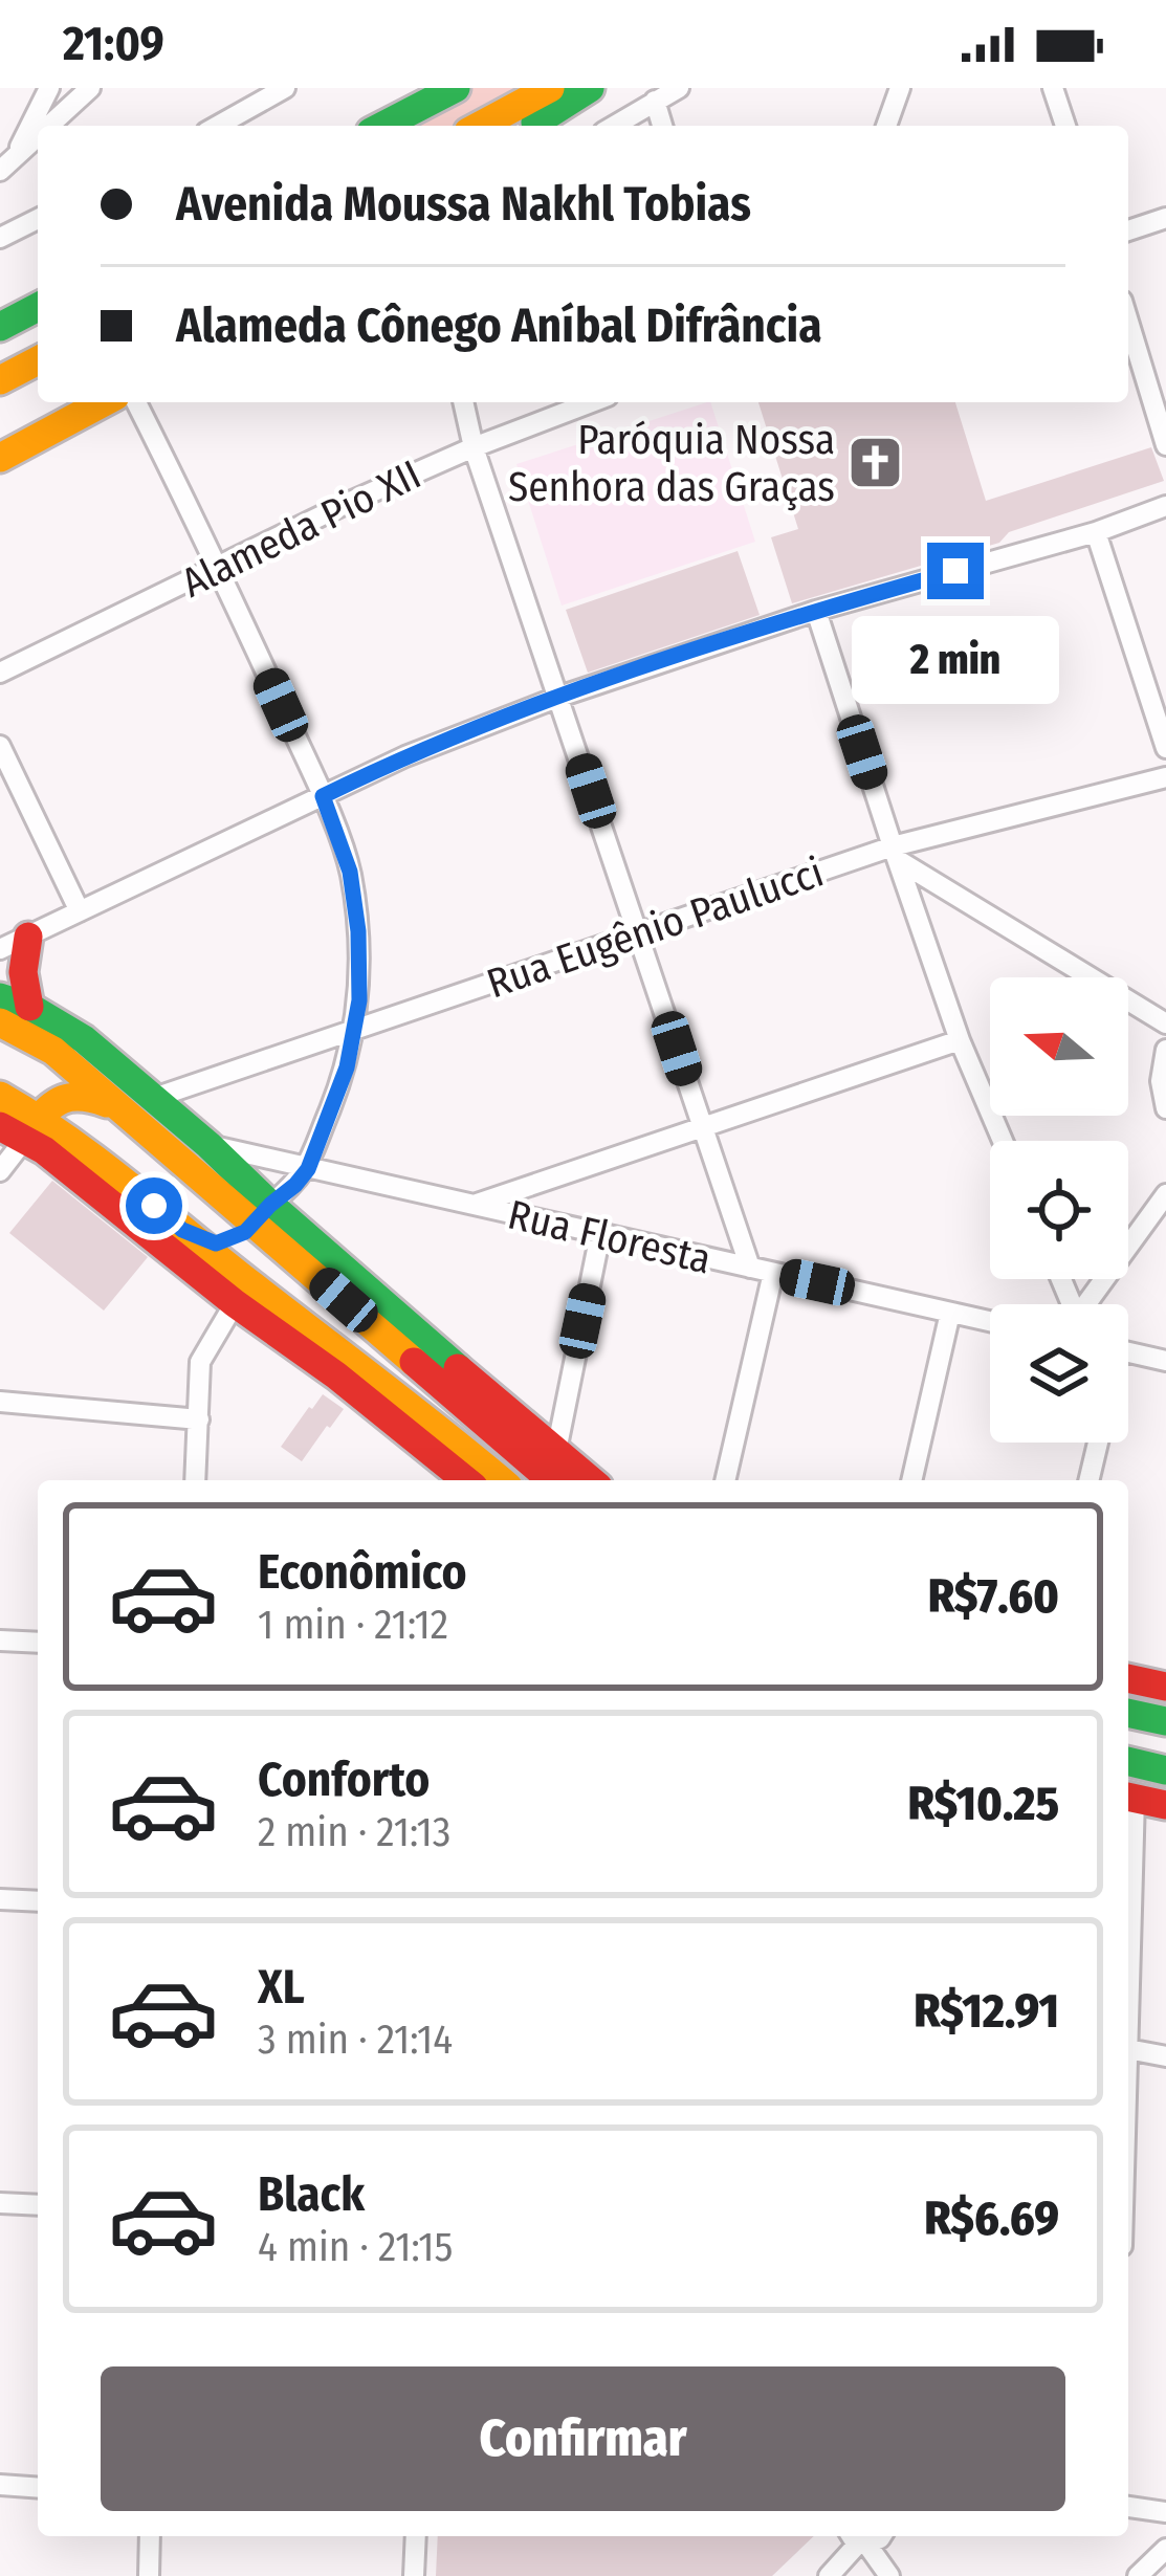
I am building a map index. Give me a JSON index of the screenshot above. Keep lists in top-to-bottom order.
{
  "streets": {
    "street": ["Alameda Pio XII", "Rua Eugênio Paulucci", "Rua Floresta"]
  },
  "places": {
    "church": ["Paróquia Nossa Senhora das Graças"]
  },
  "north": "left",
  "page": {
    "status": "21:09",
    "banner": ["Avenida Moussa Nakhl Tobias", "Alameda Cônego Aníbal Difrância"],
    "bubble": "2 min",
    "list": [
      {
        "name": "Econômico",
        "note": "1 min · 21:12",
        "value": "R$7.60"
      },
      {
        "name": "Conforto",
        "note": "2 min · 21:13",
        "value": "R$10.25"
      },
      {
        "name": "XL",
        "note": "3 min · 21:14",
        "value": "R$12.91"
      },
      {
        "name": "Black",
        "note": "4 min · 21:15",
        "value": "R$6.69"
      }
    ],
    "buttons": "Confirmar"
  }
}
